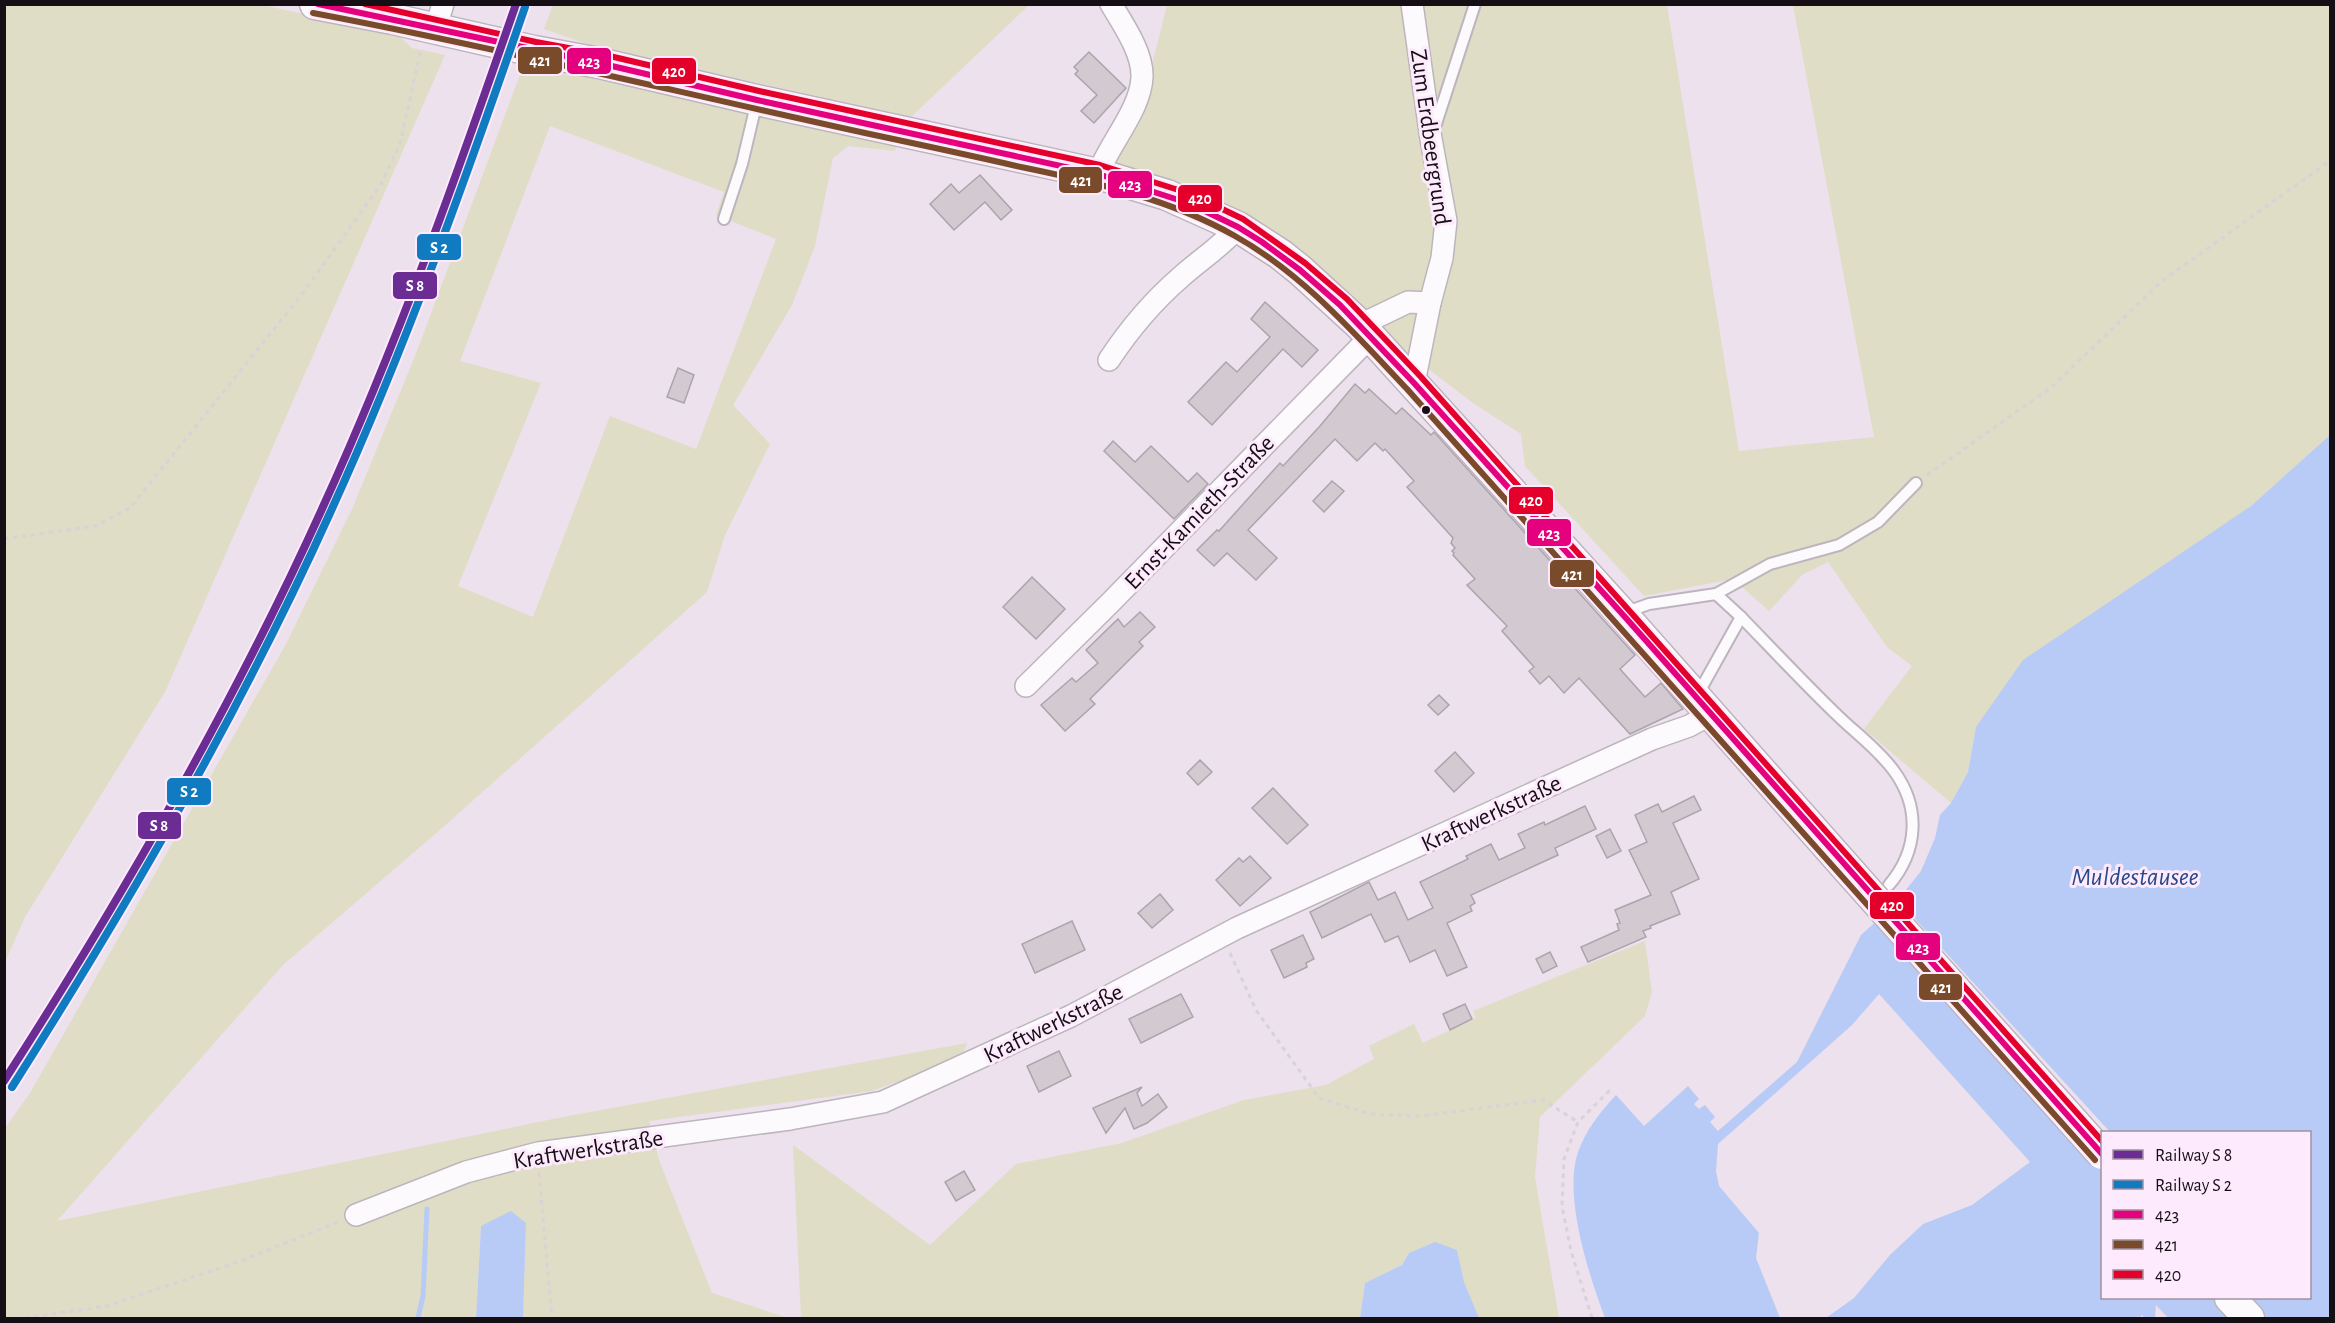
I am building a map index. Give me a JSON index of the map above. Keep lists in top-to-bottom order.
{
  "streets": {
    "street": ["Zum Erdbeergrund", "Ernst-Kamieth-Straße", "Kraftwerkstraße"]
  },
  "water": ["Muldestausee"],
  "lines": ["transit line 423", "transit line 420", "transit line 421"],
  "legend": [
    "Railway S 8",
    "Railway S 2",
    "423",
    "421",
    "420"
  ]
}
